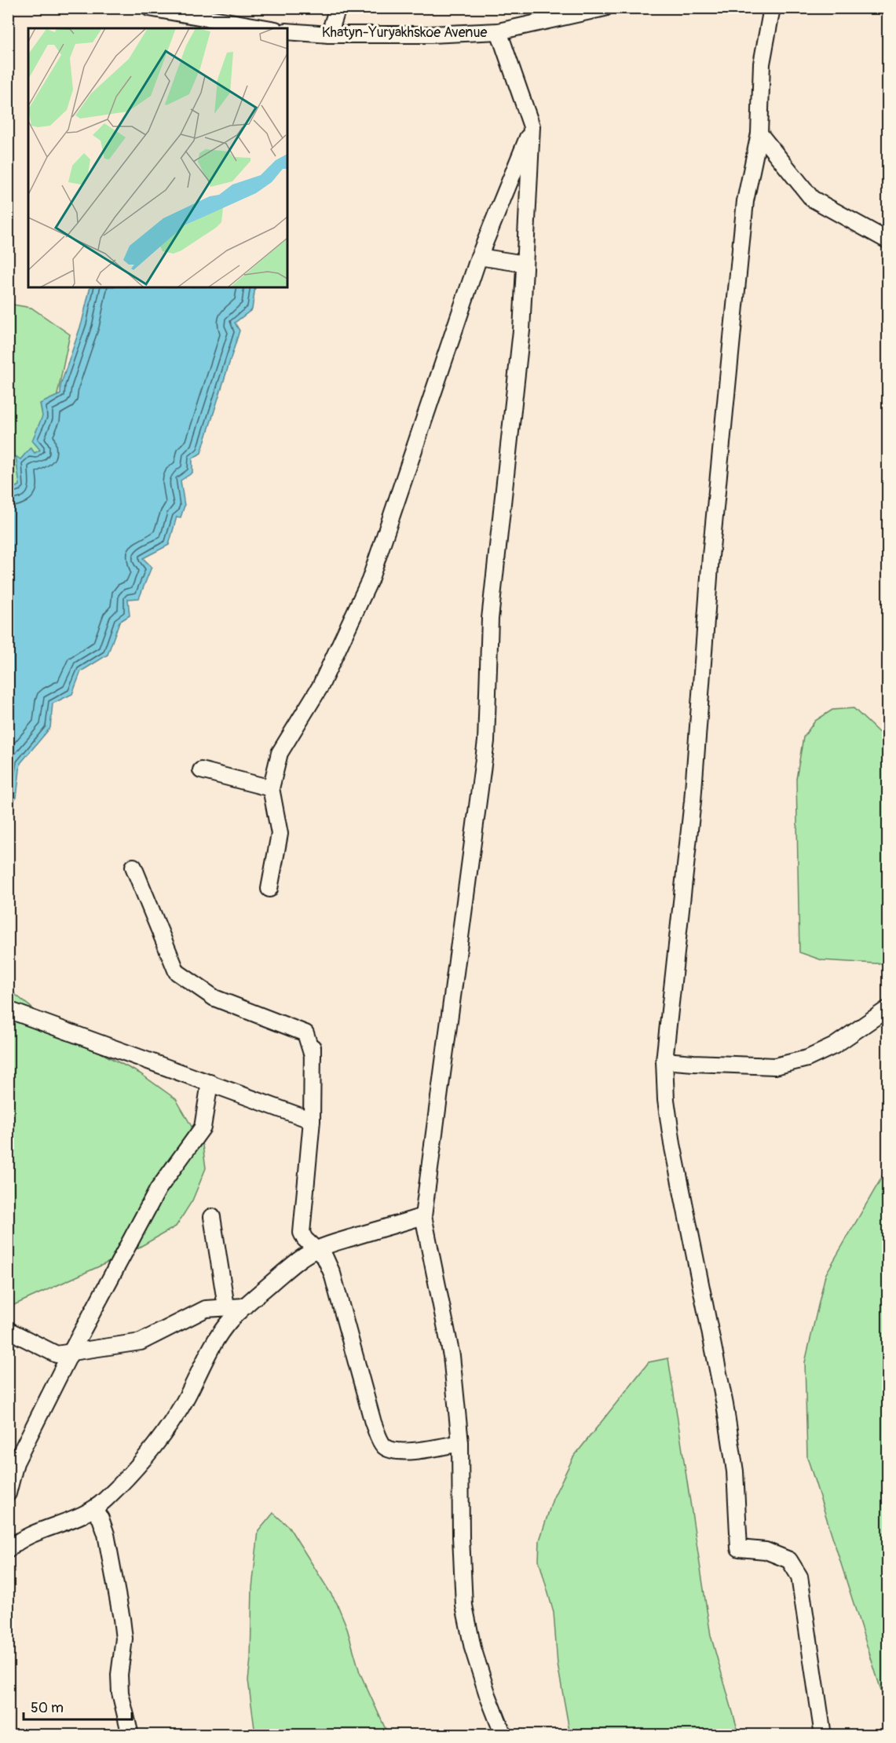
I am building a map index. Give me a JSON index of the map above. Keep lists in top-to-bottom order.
{
  "streets": {
    "street": ["Khatyn-Yuryakhskoe Avenue"]
  },
  "scale_bar": "50 m"
}
